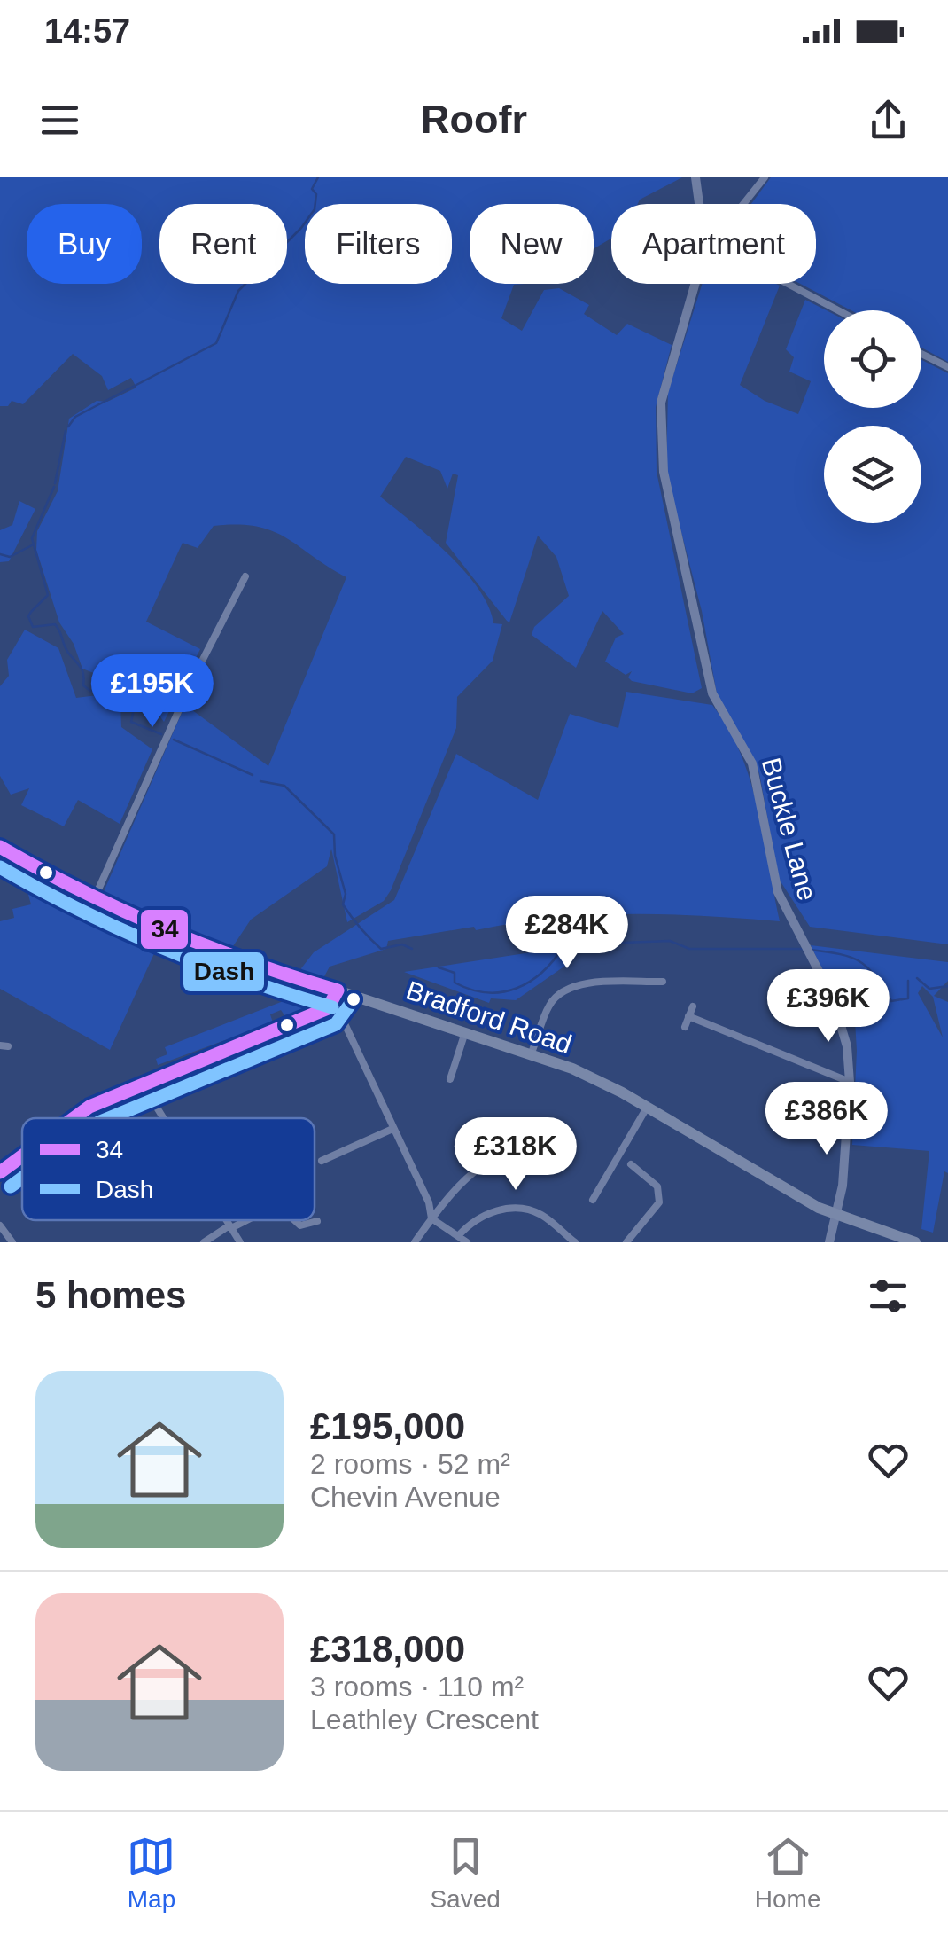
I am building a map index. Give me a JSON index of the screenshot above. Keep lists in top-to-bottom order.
{
  "streets": {
    "main road": ["Bradford Road"],
    "street": ["Buckle Lane"]
  },
  "crossings": [
    ["Buckle Lane", "Bradford Road"]
  ],
  "lines": ["transit line 34", "transit line Dash"],
  "legend": ["34", "Dash"],
  "page": {
    "status": "14:57",
    "header": "Roofr",
    "chip": [
      "Buy",
      "Rent",
      "Filters",
      "New",
      "Apartment"
    ],
    "price": [
      "£195K",
      "£284K",
      "£396K",
      "£386K",
      "£318K"
    ],
    "heading": "5 homes",
    "list": [
      {
        "name": "£195,000",
        "note": "2 rooms · 52 m² · Chevin Avenue"
      },
      {
        "name": "£318,000",
        "note": "3 rooms · 110 m² · Leathley Crescent"
      }
    ],
    "tabs": ["Map", "Saved", "Home"]
  }
}
